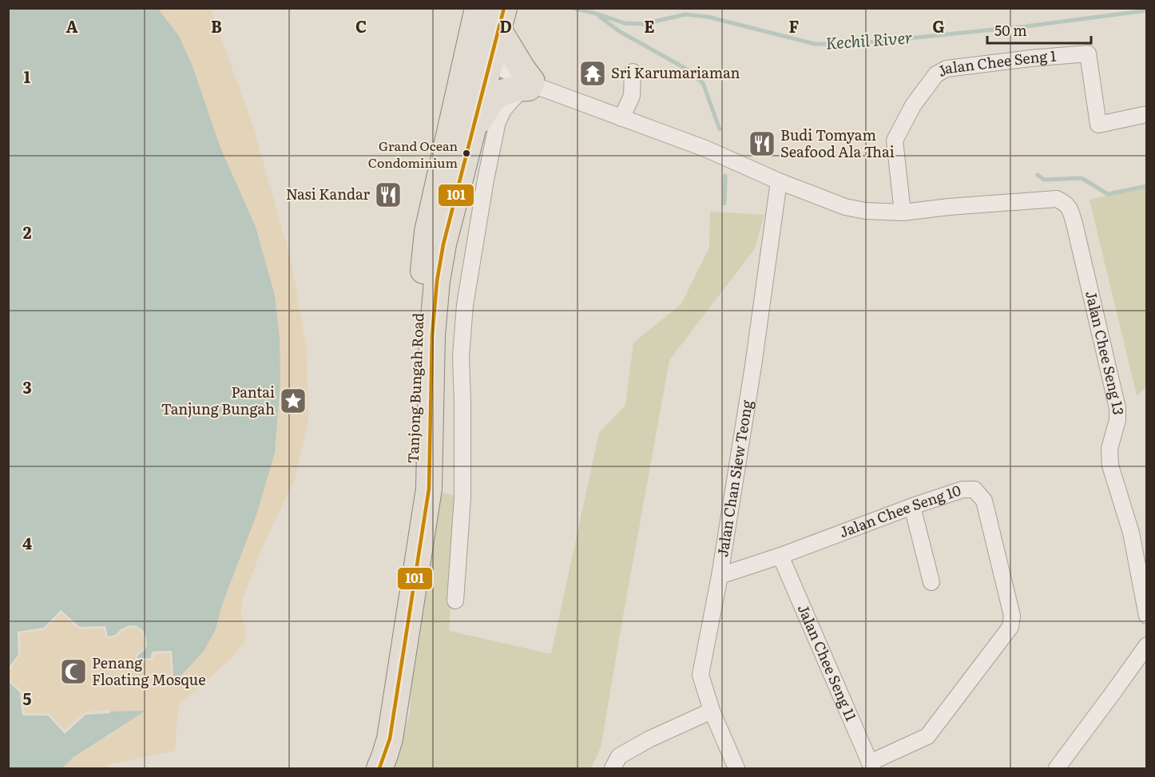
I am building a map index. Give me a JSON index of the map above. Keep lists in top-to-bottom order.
{
  "streets": {
    "main road": ["Tanjong Bungah Road"],
    "street": [
      "Jalan Chee Seng 1",
      "Jalan Chee Seng 13",
      "Jalan Chan Siew Teong",
      "Jalan Chee Seng 10",
      "Jalan Chee Seng 11"
    ]
  },
  "crossings": [
    ["Jalan Chee Seng 1", "Jalan Chee Seng 13"],
    ["Jalan Chan Siew Teong", "Jalan Chee Seng 10"],
    ["Jalan Chee Seng 10", "Jalan Chee Seng 11"]
  ],
  "water": ["Kechil River"],
  "places": {
    "temple": ["Sri Karumariaman"],
    "restaurant": ["Budi Tomyam Seafood Ala Thai", "Nasi Kandar"],
    "other": ["Grand Ocean Condominium"],
    "place": ["Pantai Tanjung Bungah"],
    "mosque": ["Penang Floating Mosque"]
  },
  "lines": ["transit line 101"],
  "scale_bar": "50 m",
  "grid": {
    "columns": [
      "A",
      "B",
      "C",
      "D",
      "E",
      "F",
      "G"
    ],
    "rows": [
      "1",
      "2",
      "3",
      "4",
      "5"
    ]
  }
}
